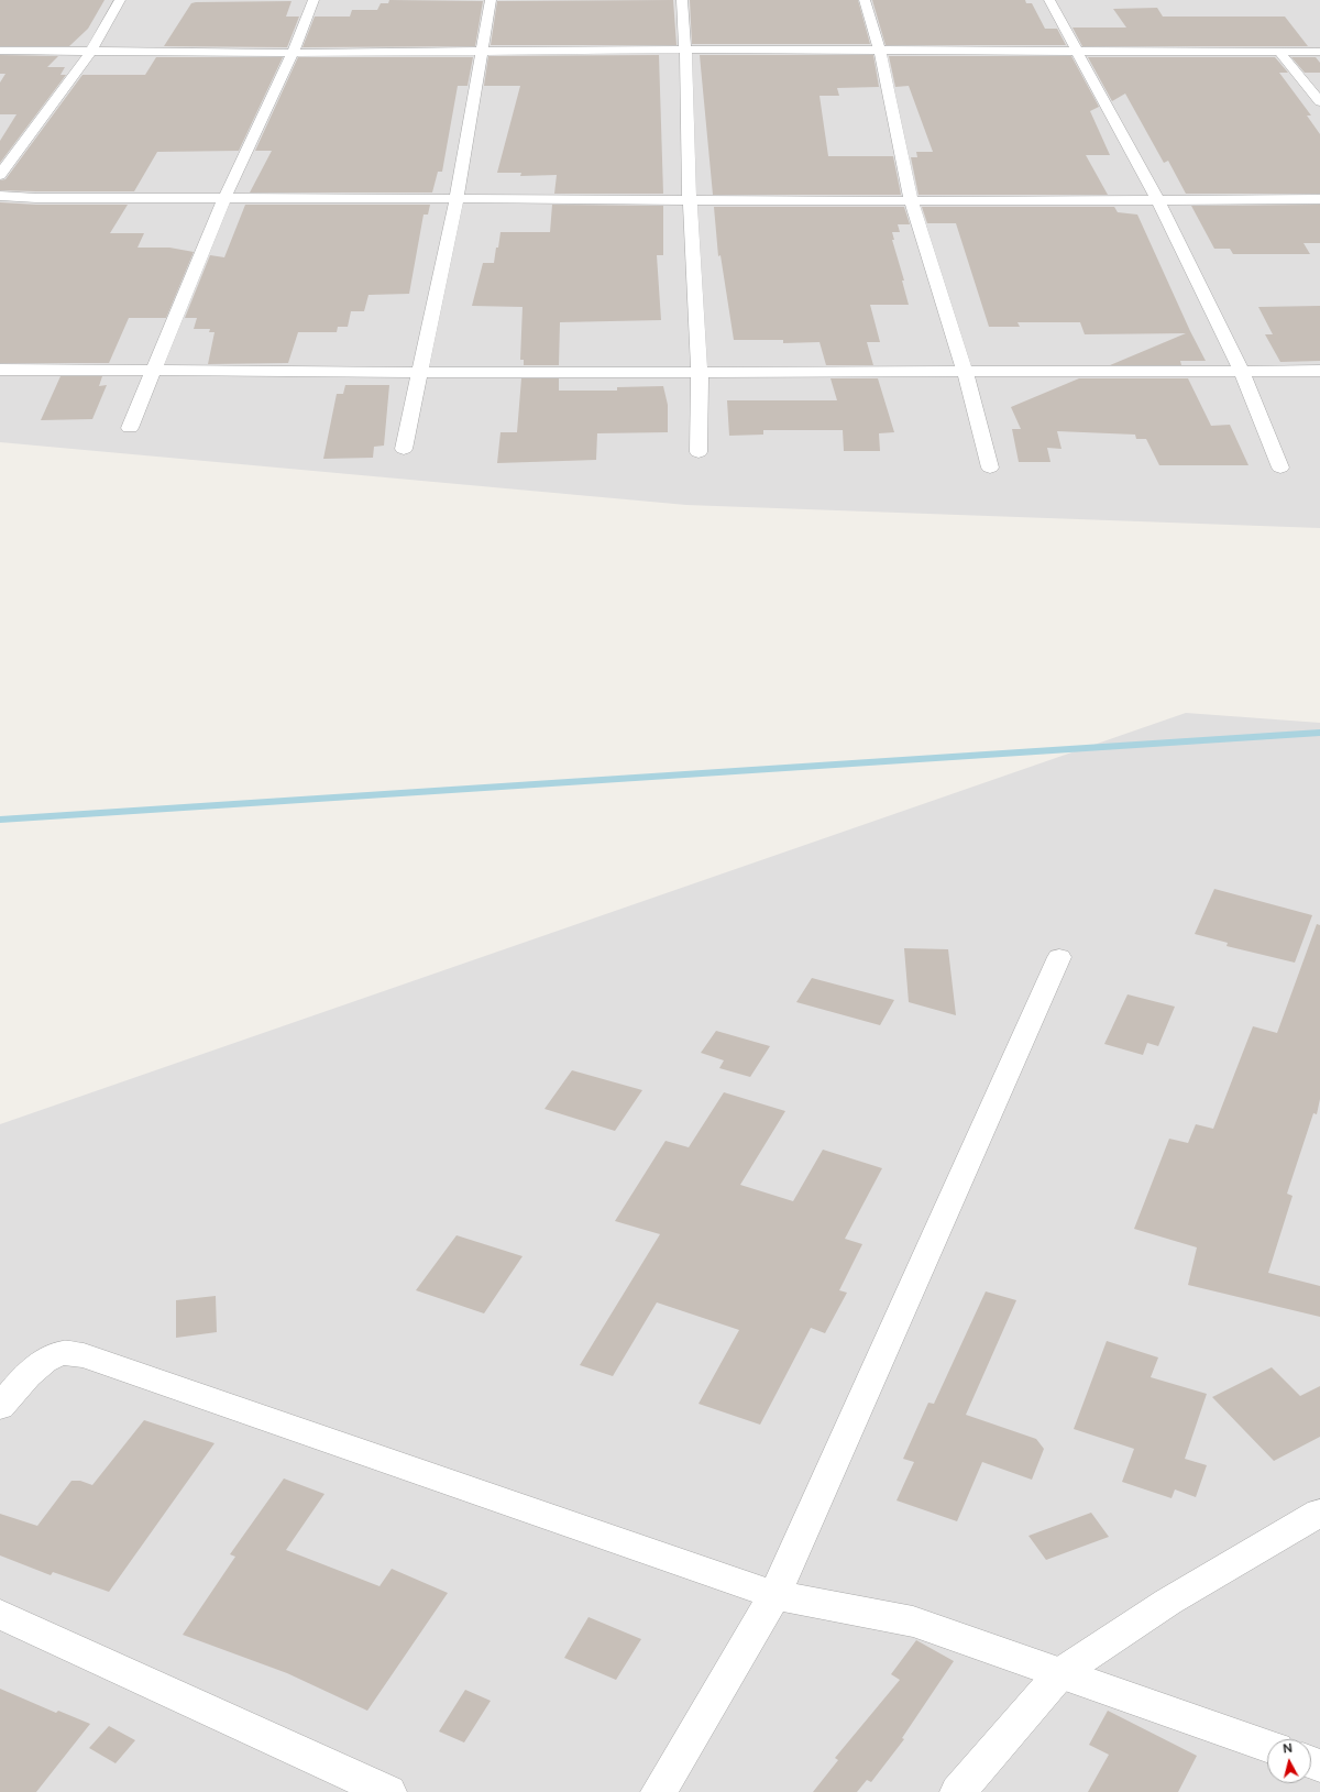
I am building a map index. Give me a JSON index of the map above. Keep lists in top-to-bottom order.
{
  "north": "top"
}
